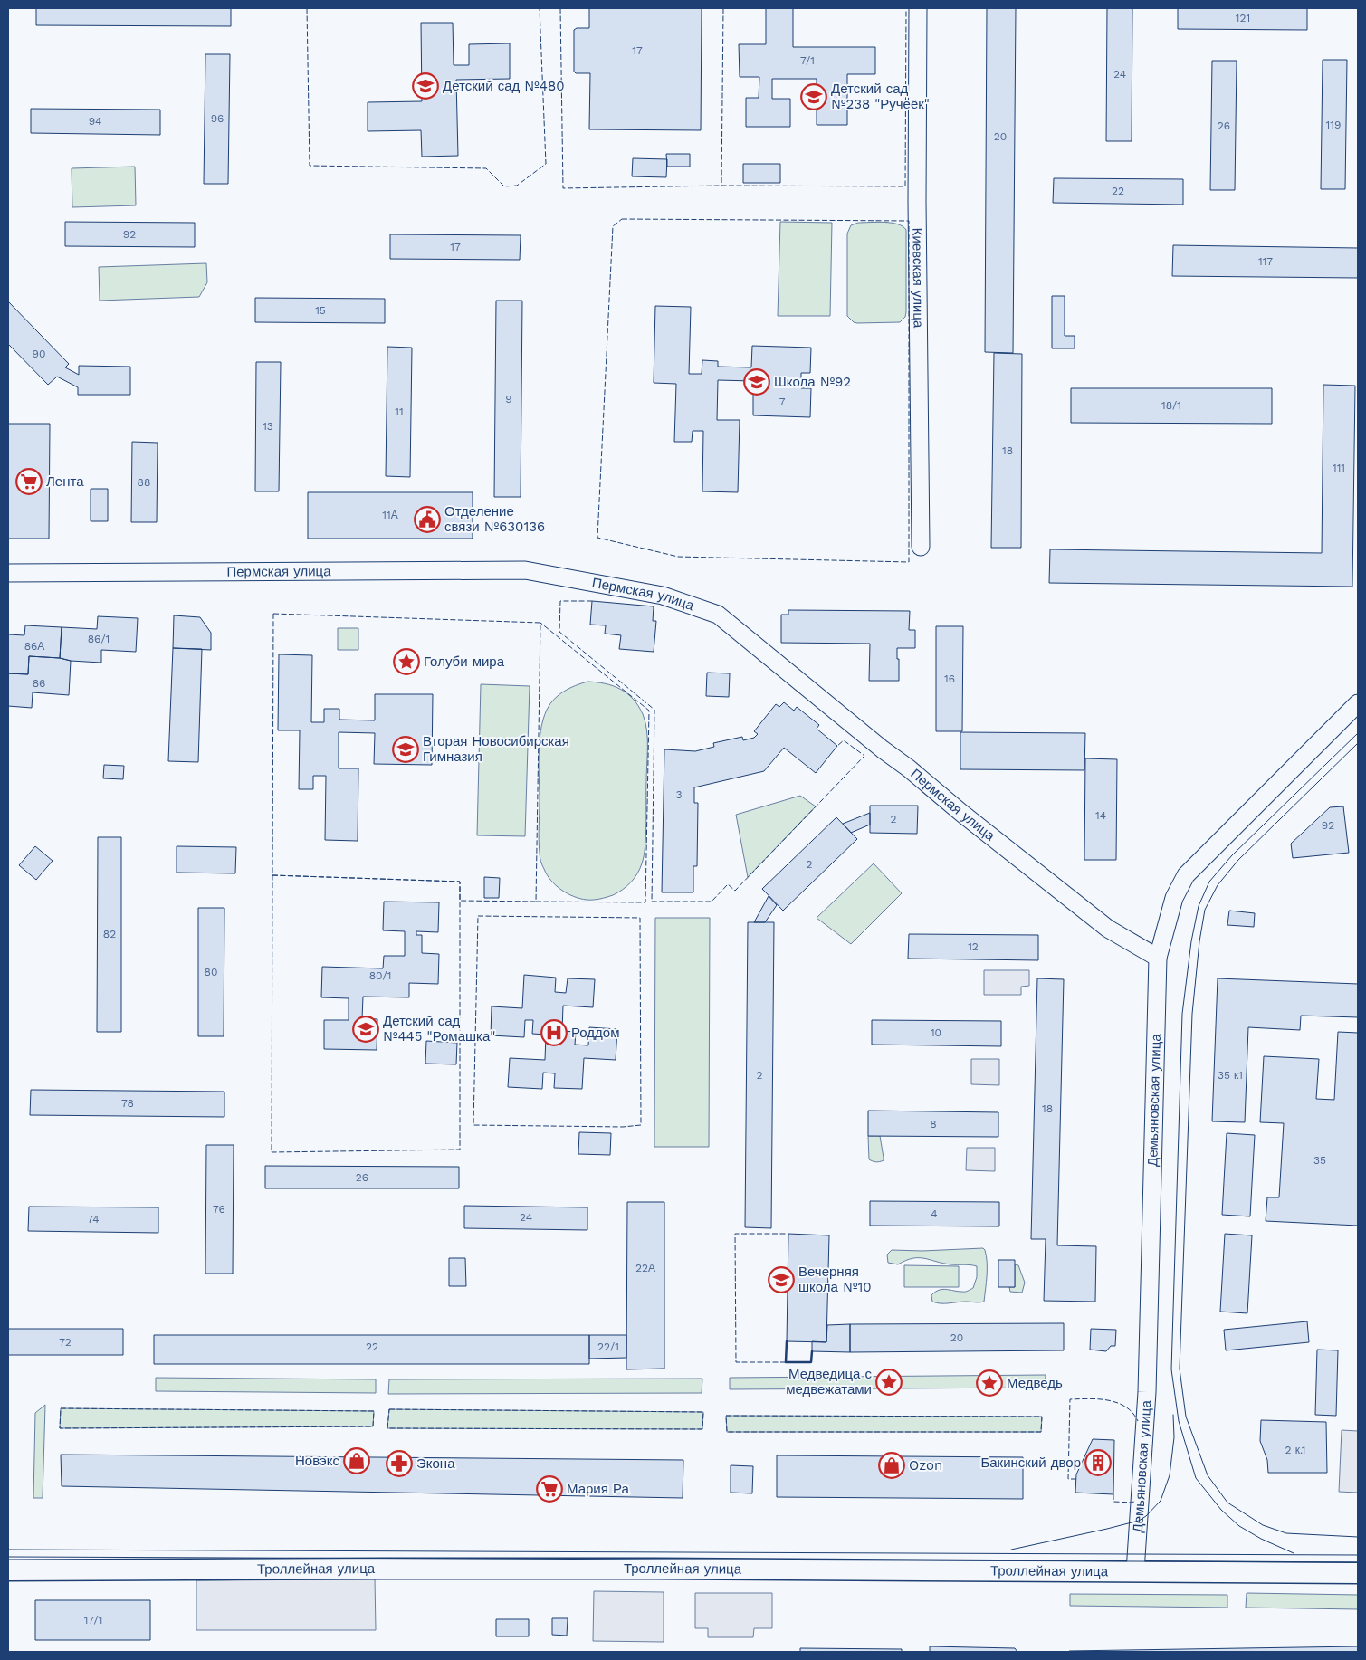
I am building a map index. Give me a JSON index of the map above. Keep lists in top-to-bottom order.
{
  "streets": {
    "main road": ["Троллейная улица"],
    "street": ["Киевская улица", "Пермская улица", "Демьяновская улица"]
  },
  "crossings": [
    ["Пермская улица", "Демьяновская улица"],
    ["Демьяновская улица", "Троллейная улица"]
  ],
  "places": {
    "school or university": [
      "Детский сад №480",
      "Детский сад №238 \"Ручеёк\"",
      "Школа №92",
      "Вторая Новосибирская Гимназия",
      "Детский сад №445 \"Ромашка\"",
      "Вечерняя школа №10"
    ],
    "supermarket": ["Лента", "Мария Ра"],
    "public building": ["Отделение связи №630136"],
    "place": ["Голуби мира", "Медведица с медвежатами", "Медведь"],
    "hospital": ["Роддом"],
    "shop": ["Новэкс", "Ozon"],
    "building": ["Бакинский двор"],
    "pharmacy": ["Экона"]
  },
  "house_numbers": [
    "121",
    "17",
    "7/1",
    "24",
    "96",
    "94",
    "119",
    "26",
    "20",
    "22",
    "92",
    "17",
    "117",
    "15",
    "90",
    "9",
    "7",
    "18/1",
    "11",
    "13",
    "18",
    "111",
    "88",
    "11А",
    "86/1",
    "86А",
    "16",
    "86",
    "3",
    "14",
    "2",
    "92",
    "2",
    "82",
    "12",
    "80",
    "80/1",
    "10",
    "2",
    "35 к1",
    "78",
    "18",
    "8",
    "35",
    "26",
    "76",
    "4",
    "24",
    "74",
    "22А",
    "20",
    "72",
    "22",
    "22/1",
    "2 к.1",
    "17/1"
  ]
}
